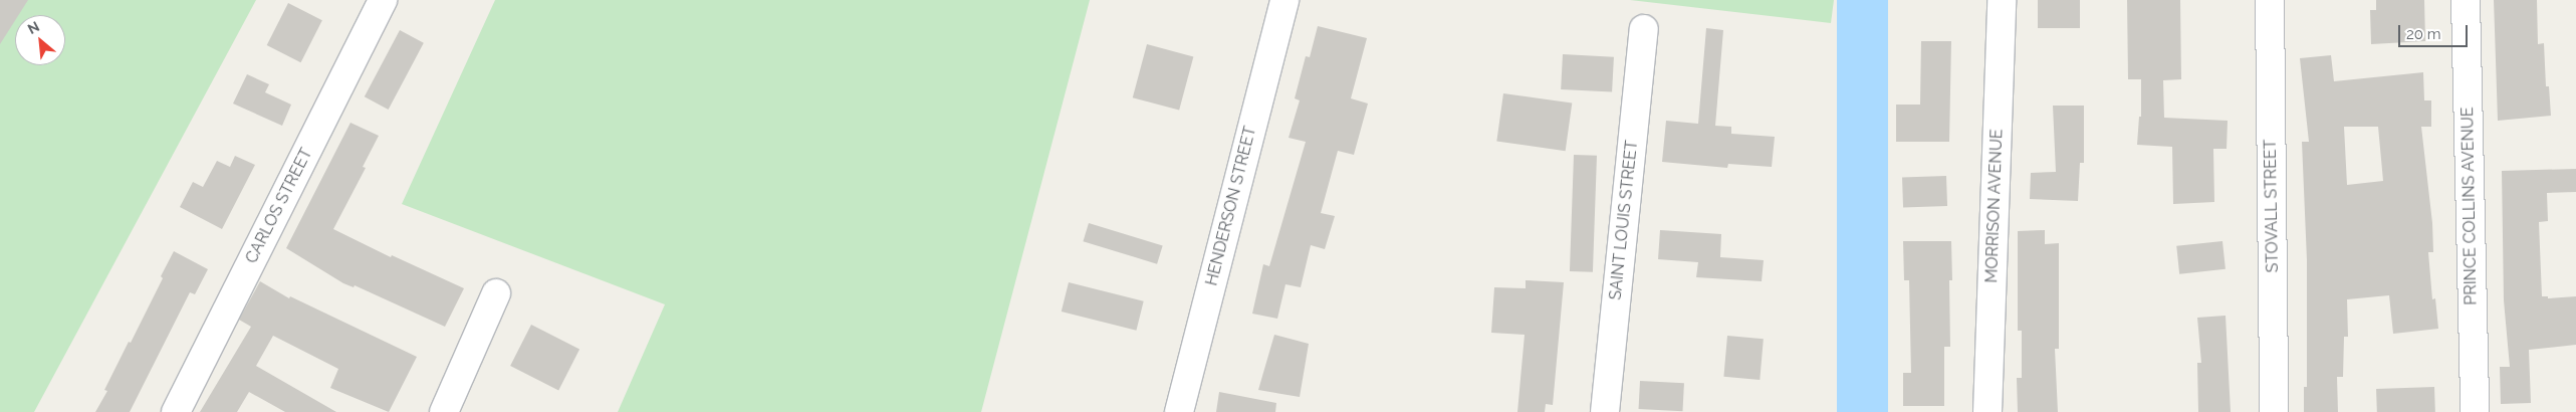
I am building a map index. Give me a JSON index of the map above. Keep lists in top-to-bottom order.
{
  "streets": {
    "street": [
      "CARLOS STREET",
      "HENDERSON STREET",
      "MORRISON AVENUE",
      "STOVALL STREET",
      "PRINCE COLLINS AVENUE",
      "SAINT LOUIS STREET"
    ]
  },
  "scale_bar": "20 m",
  "north": "top left"
}
